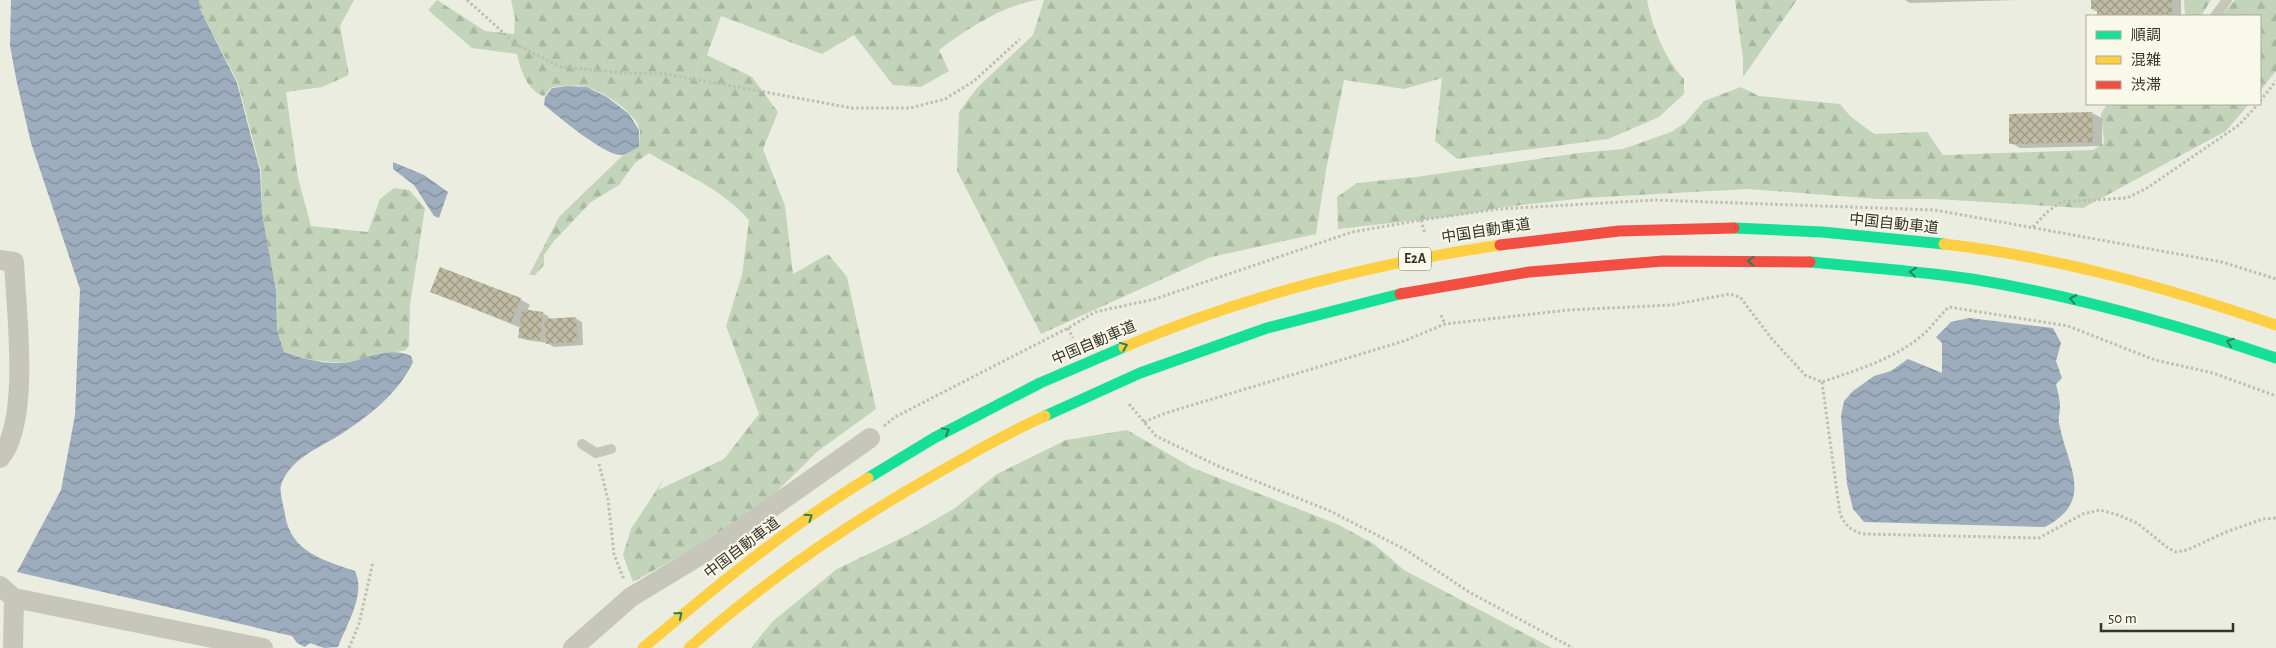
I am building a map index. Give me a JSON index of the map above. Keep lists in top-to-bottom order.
{
  "streets": {
    "highway": ["中国自動車道", "E2A"]
  },
  "legend": ["順調", "混雑", "渋滞"],
  "scale_bar": "50 m"
}
